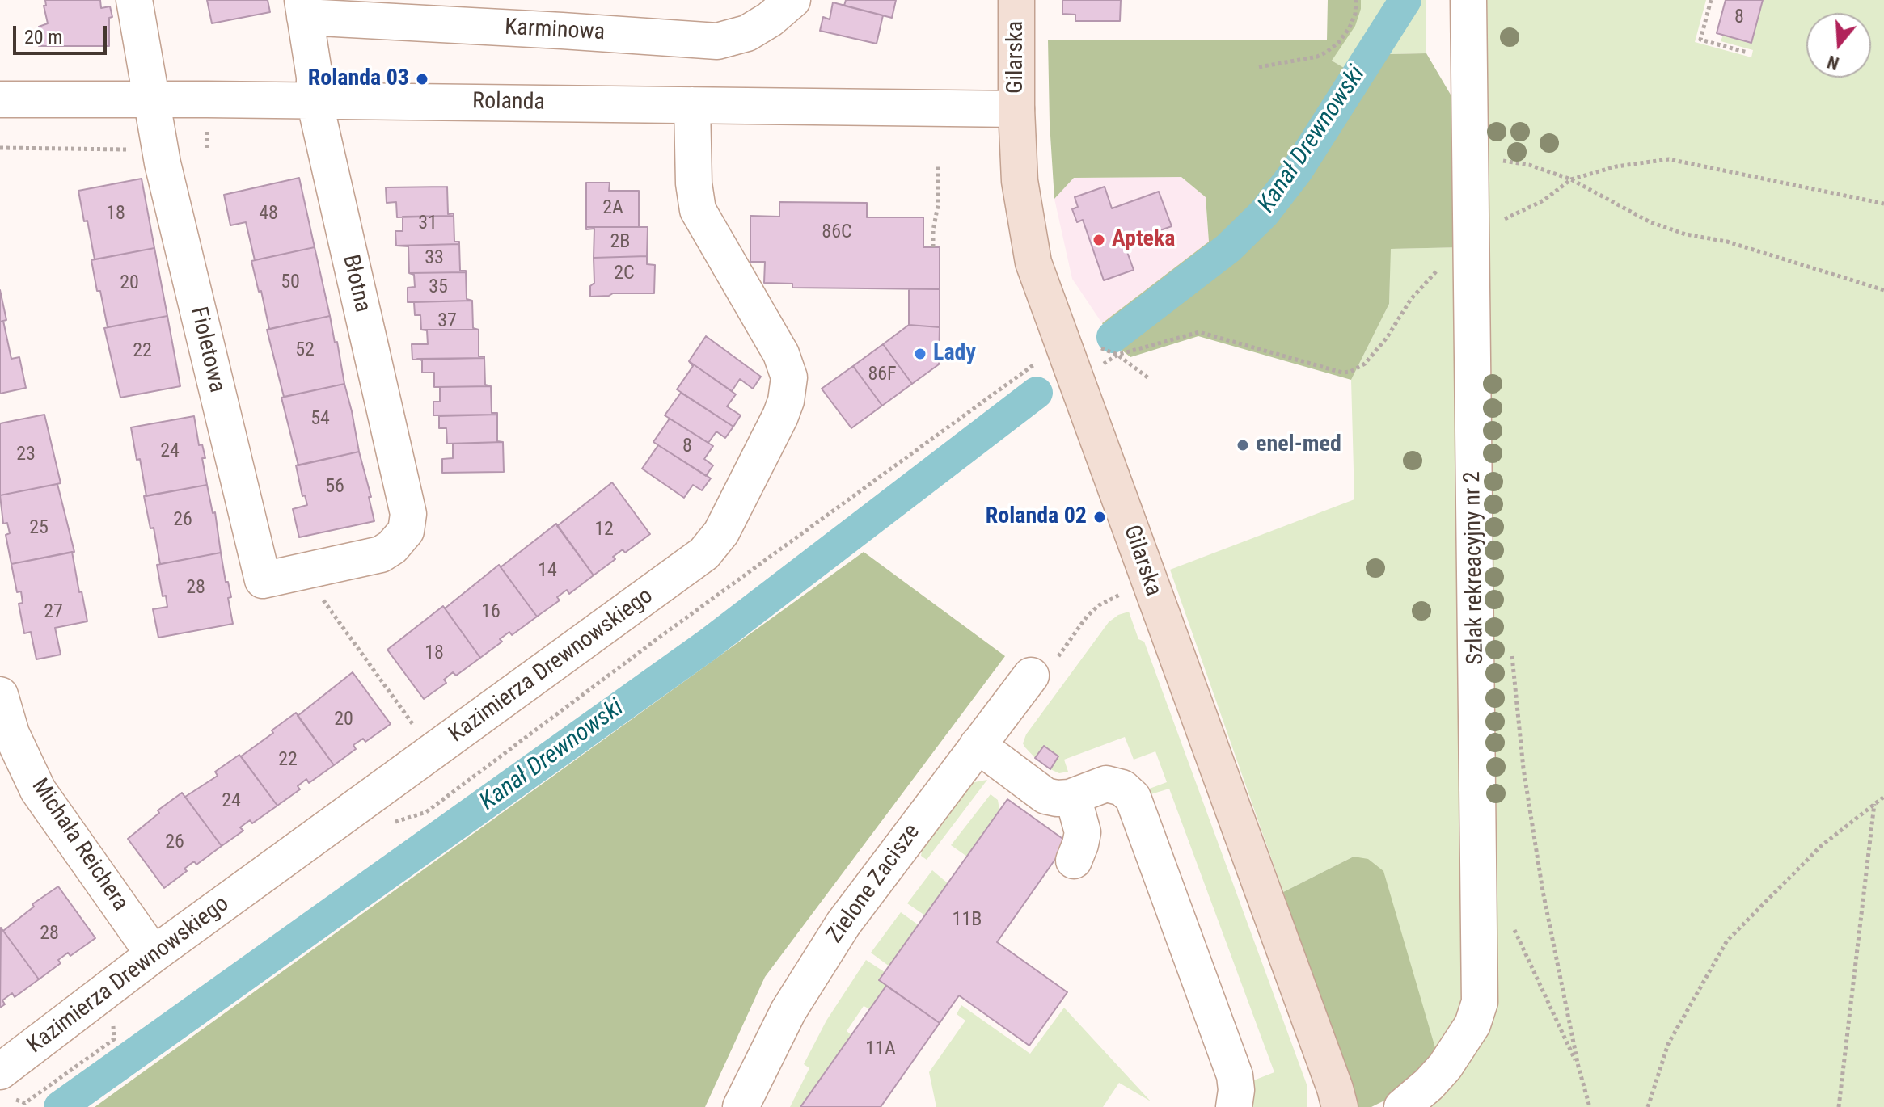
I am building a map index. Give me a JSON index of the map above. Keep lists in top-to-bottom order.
{
  "streets": {
    "street": [
      "Karminowa",
      "Gilarska",
      "Rolanda",
      "Błotna",
      "Fioletowa",
      "Szlak rekreacyjny nr 2",
      "Kazimierza Drewnowskiego",
      "Michała Reichera",
      "Zielone Zacisze"
    ]
  },
  "crossings": [
    ["Karminowa", "Błotna"],
    ["Gilarska", "Rolanda"],
    ["Rolanda", "Błotna"],
    ["Rolanda", "Fioletowa"],
    ["Rolanda", "Kazimierza Drewnowskiego"],
    ["Błotna", "Fioletowa"],
    ["Kazimierza Drewnowskiego", "Michała Reichera"]
  ],
  "water": ["Kanał Drewnowski"],
  "places": [
    "Rolanda 03",
    "Apteka",
    "Lady",
    "enel-med",
    "Rolanda 02"
  ],
  "house_numbers": [
    "8",
    "2A",
    "18",
    "48",
    "31",
    "86C",
    "2B",
    "33",
    "2C",
    "50",
    "20",
    "35",
    "37",
    "52",
    "22",
    "86F",
    "54",
    "8",
    "24",
    "23",
    "56",
    "26",
    "25",
    "12",
    "14",
    "28",
    "27",
    "16",
    "18",
    "20",
    "22",
    "24",
    "26",
    "11B",
    "28",
    "11A"
  ],
  "scale_bar": "20 m",
  "north": "bottom"
}
